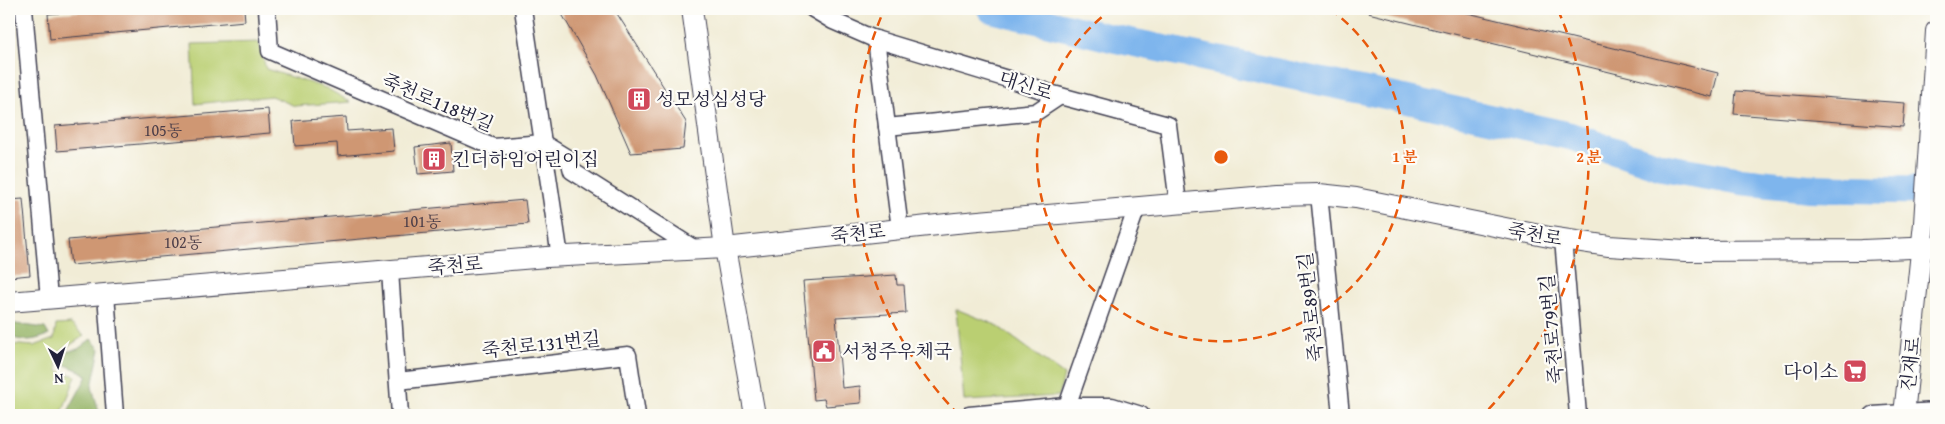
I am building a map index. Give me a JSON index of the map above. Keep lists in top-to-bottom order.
{
  "streets": {
    "street": [
      "대신로",
      "죽천로118번길",
      "죽천로",
      "죽천로89번길",
      "죽천로79번길",
      "죽천로131번길",
      "진재로"
    ]
  },
  "crossings": [
    ["대신로", "죽천로"],
    ["죽천로", "죽천로89번길"],
    ["죽천로", "죽천로79번길"],
    ["죽천로", "진재로"]
  ],
  "places": {
    "building": ["성모성심성당", "킨더하임어린이집"],
    "public building": ["서청주우체국"],
    "supermarket": ["다이소"]
  },
  "house_numbers": ["105동", "101동", "102동"],
  "north": "bottom",
  "rings": ["1 분", "2 분"]
}
